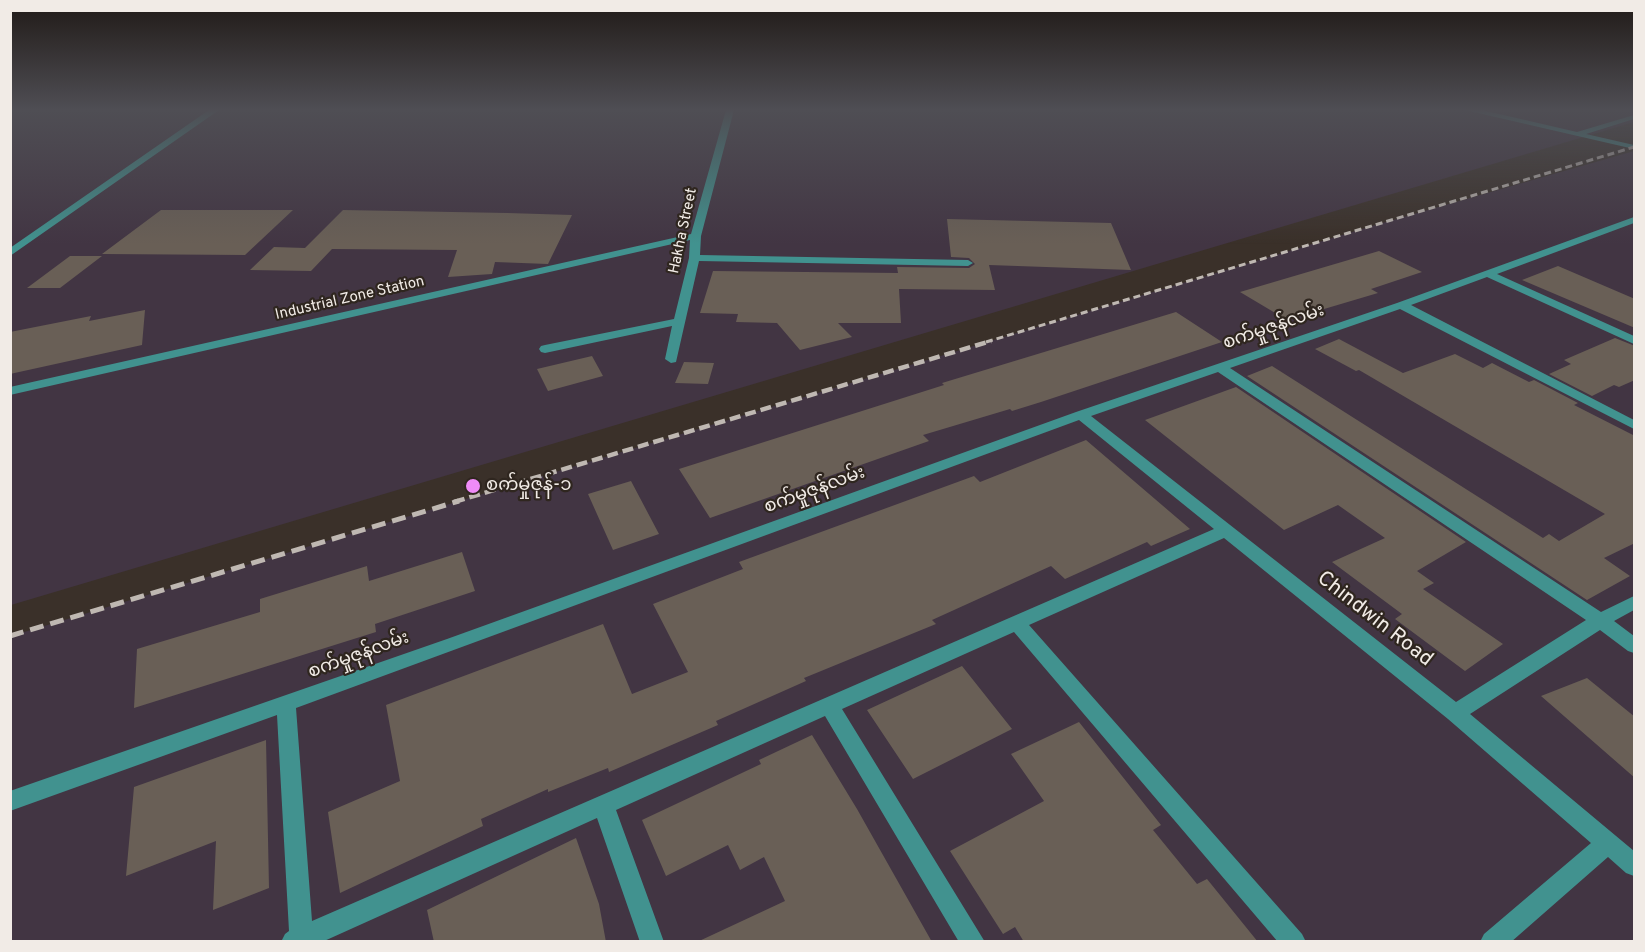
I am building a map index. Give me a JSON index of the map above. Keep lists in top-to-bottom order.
{
  "streets": {
    "street": [
      "Hakha Street",
      "Industrial Zone Station",
      "စက်မှုဇုန်လမ်း",
      "Chindwin Road"
    ]
  },
  "crossings": [
    ["Hakha Street", "Industrial Zone Station"],
    ["စက်မှုဇုန်လမ်း", "Chindwin Road"]
  ],
  "places": ["စက်မှုဇုန်-၁"]
}
